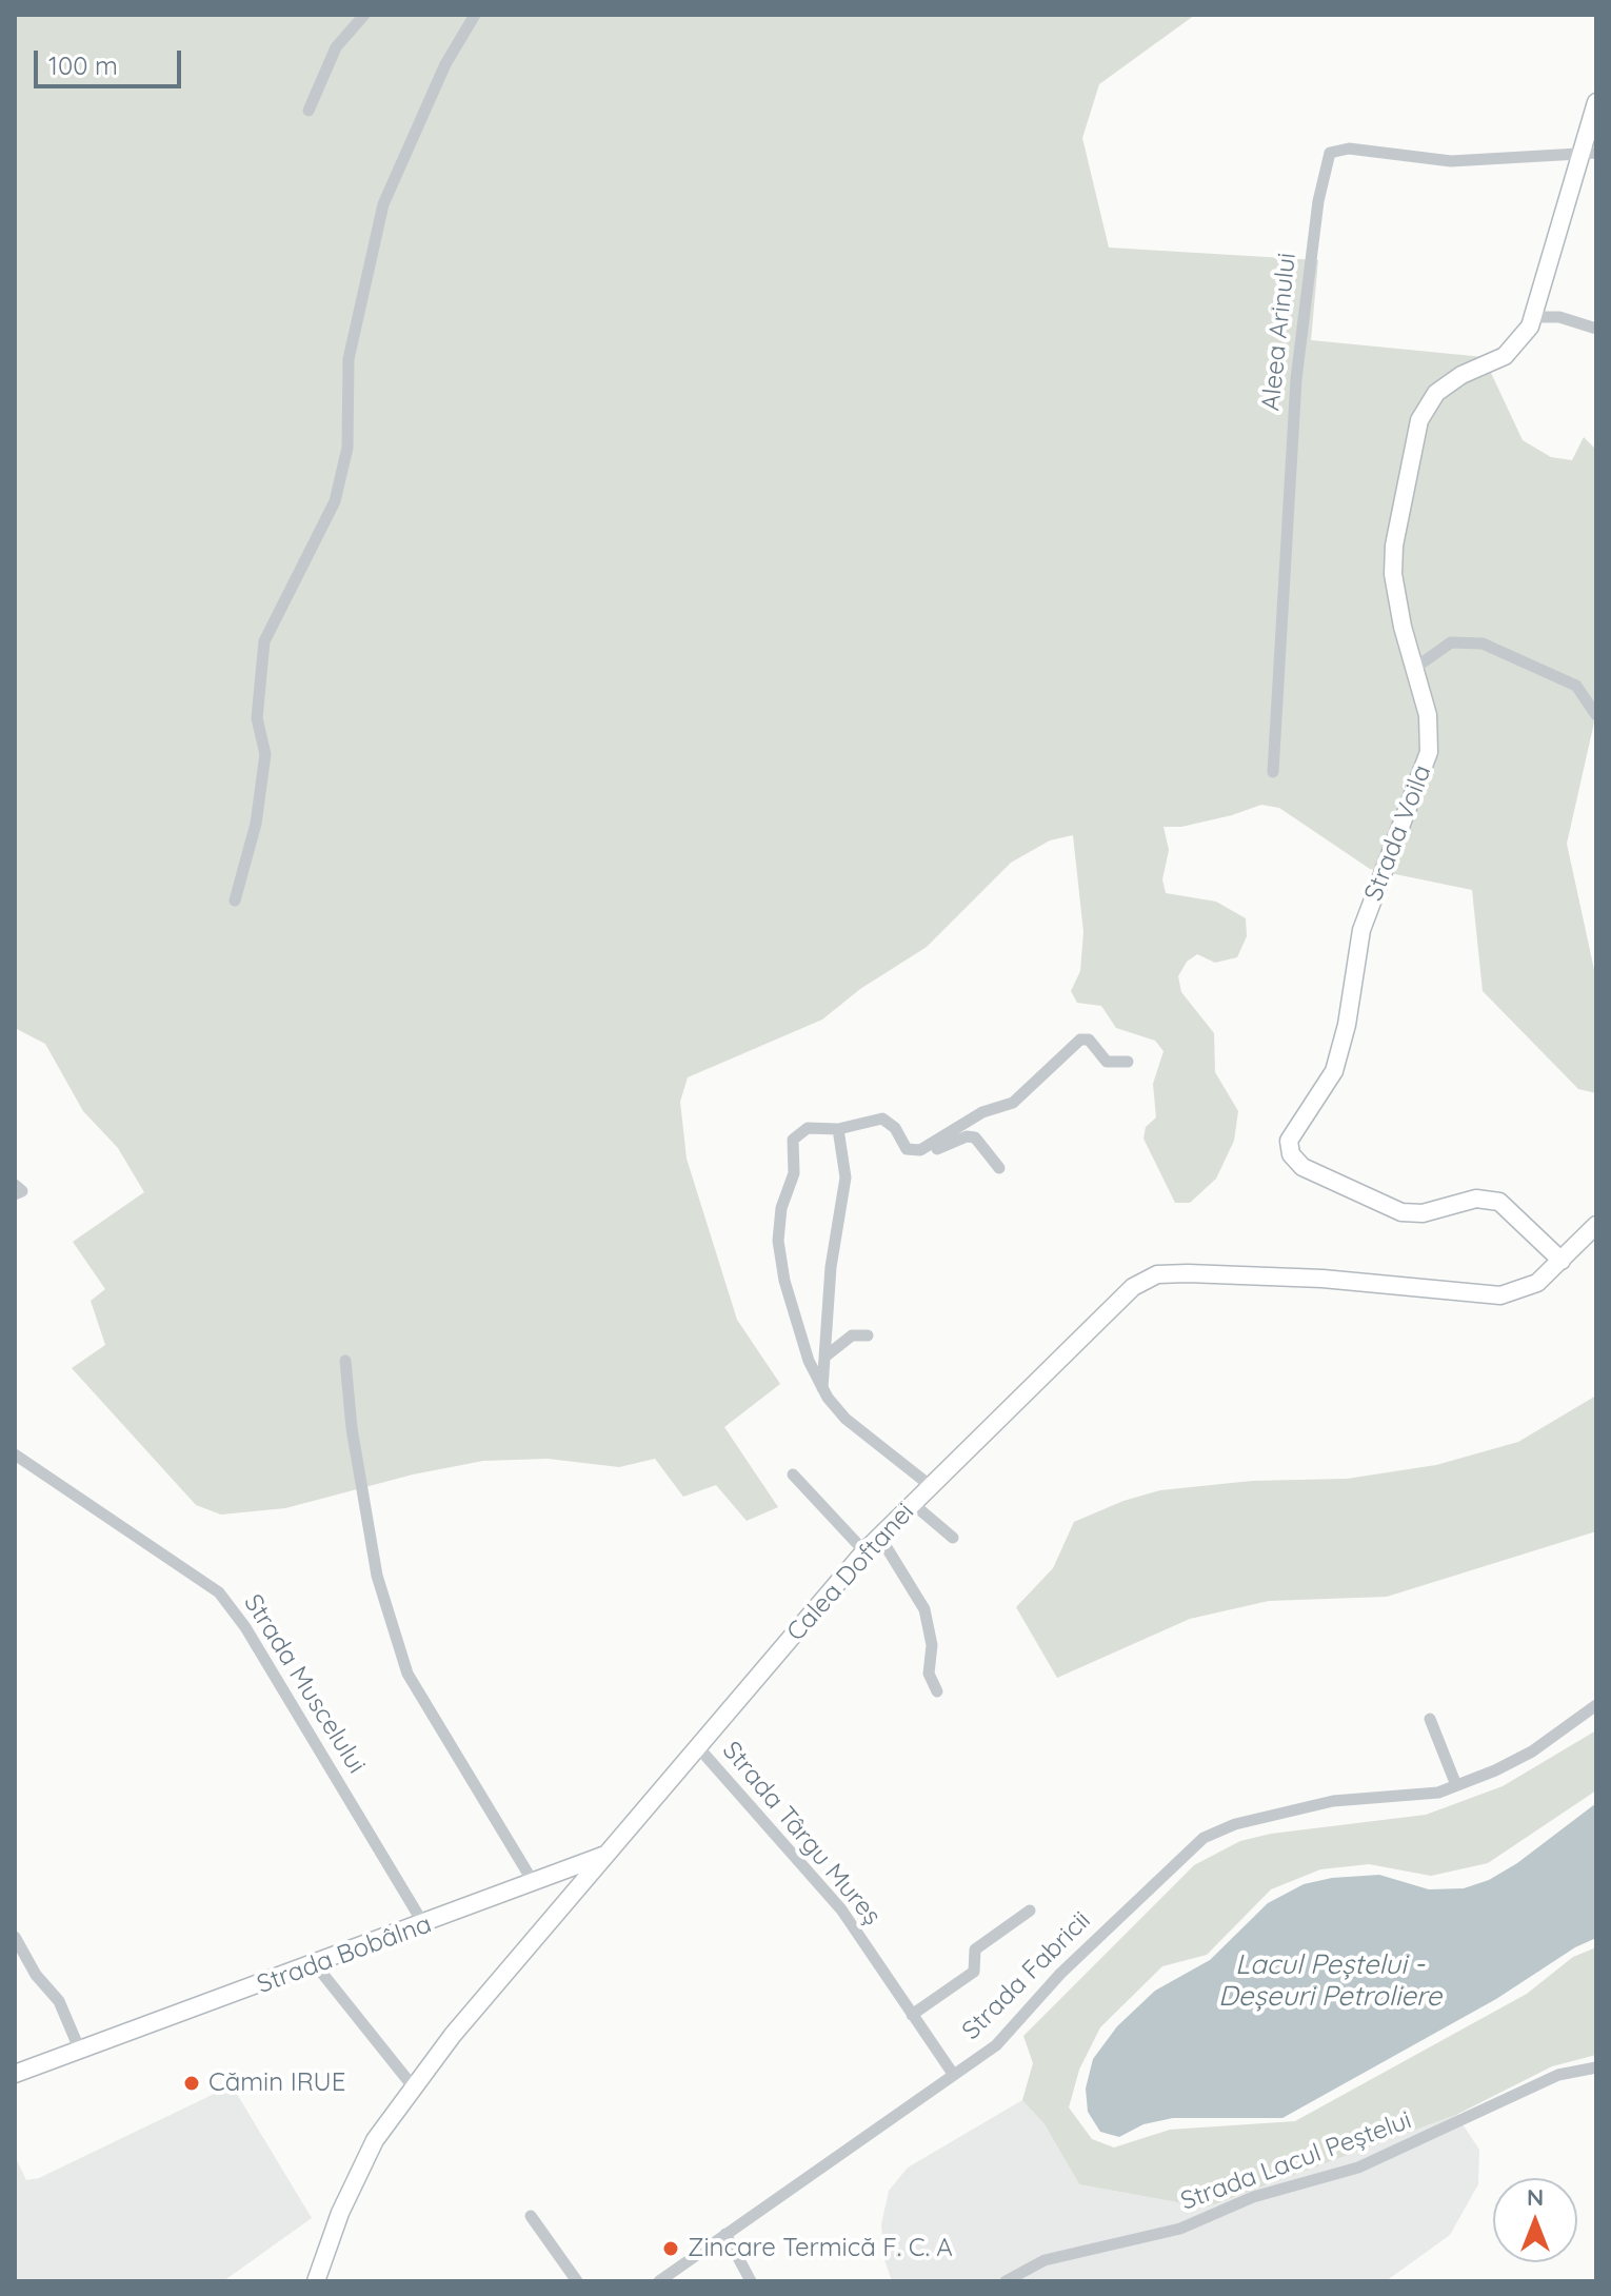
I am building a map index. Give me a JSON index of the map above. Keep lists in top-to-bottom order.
{
  "streets": {
    "main road": ["Strada Voila", "Calea Doftanei", "Strada Bobâlna"],
    "street": [
      "Aleea Arinului",
      "Strada Muscelului",
      "Strada Târgu Mureș",
      "Strada Fabricii",
      "Strada Lacul Peștelui"
    ]
  },
  "crossings": [
    ["Aleea Arinului", "Strada Voila"],
    ["Strada Voila", "Calea Doftanei"],
    ["Calea Doftanei", "Strada Târgu Mureș"],
    ["Calea Doftanei", "Strada Bobâlna"],
    ["Strada Muscelului", "Strada Bobâlna"],
    ["Strada Târgu Mureș", "Strada Fabricii"]
  ],
  "water": ["Lacul Peștelui - Deșeuri Petroliere"],
  "places": ["Cămin IRUE", "Zincare Termică F. C. A"],
  "scale_bar": "100 m",
  "north": "top"
}
